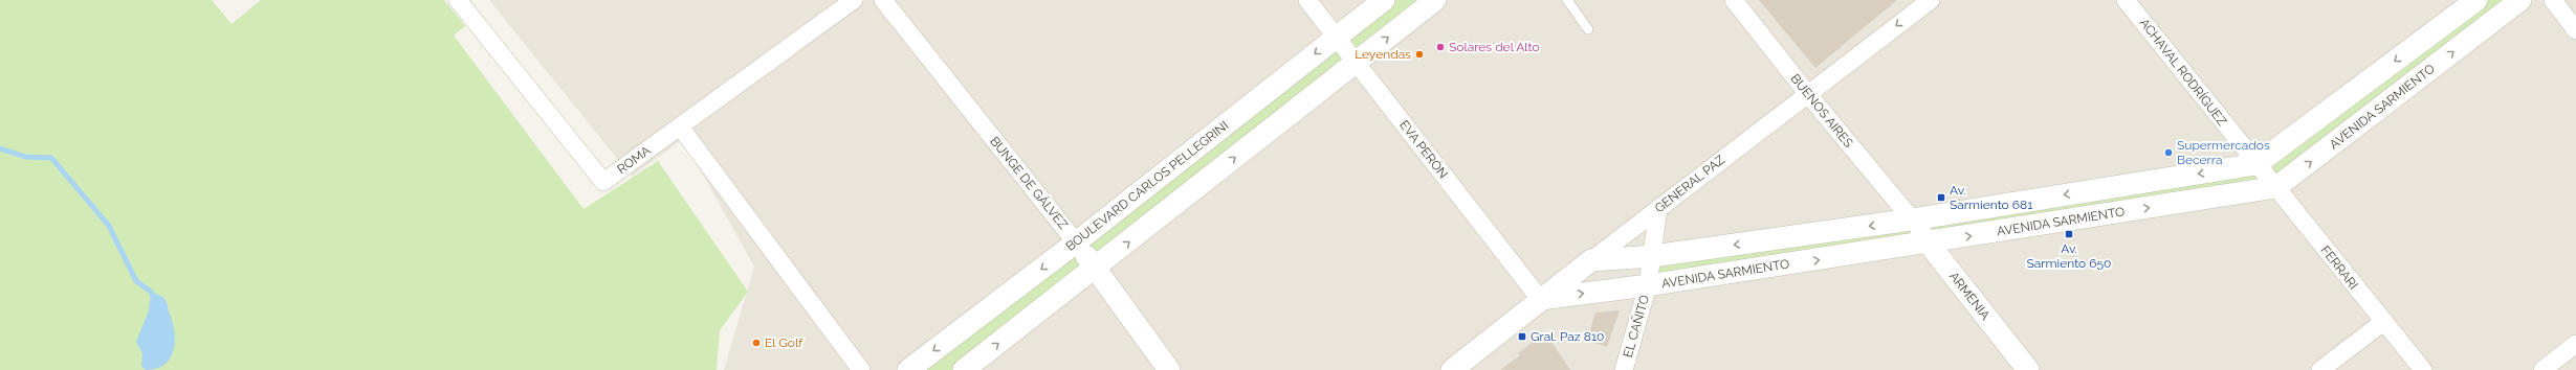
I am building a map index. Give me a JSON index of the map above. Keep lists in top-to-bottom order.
{
  "streets": {
    "street": [
      "ACHAVAL RODRÍGUEZ",
      "AVENIDA SARMIENTO",
      "BUENOS AIRES",
      "EVA PERÓN",
      "ROMA",
      "BUNGE DE GÁLVEZ",
      "GENERAL PAZ",
      "BOULEVARD CARLOS PELLEGRINI",
      "FERRARI",
      "ARMENIA",
      "EL CAÑITO"
    ]
  },
  "crossings": [
    ["ACHAVAL RODRÍGUEZ", "AVENIDA SARMIENTO"],
    ["ACHAVAL RODRÍGUEZ", "FERRARI"],
    ["AVENIDA SARMIENTO", "BUENOS AIRES"],
    ["AVENIDA SARMIENTO", "EVA PERÓN"],
    ["AVENIDA SARMIENTO", "GENERAL PAZ"],
    ["AVENIDA SARMIENTO", "FERRARI"],
    ["AVENIDA SARMIENTO", "ARMENIA"],
    ["AVENIDA SARMIENTO", "EL CAÑITO"],
    ["BUENOS AIRES", "GENERAL PAZ"],
    ["BUENOS AIRES", "ARMENIA"],
    ["EVA PERÓN", "GENERAL PAZ"],
    ["EVA PERÓN", "BOULEVARD CARLOS PELLEGRINI"],
    ["BUNGE DE GÁLVEZ", "BOULEVARD CARLOS PELLEGRINI"],
    ["GENERAL PAZ", "EL CAÑITO"]
  ],
  "places": {
    "other": [
      "Solares del Alto",
      "Leyendas",
      "Supermercados Becerra",
      "El Golf"
    ],
    "transit": ["Av. Sarmiento 681", "Av. Sarmiento 650", "Gral. Paz 810"]
  }
}
